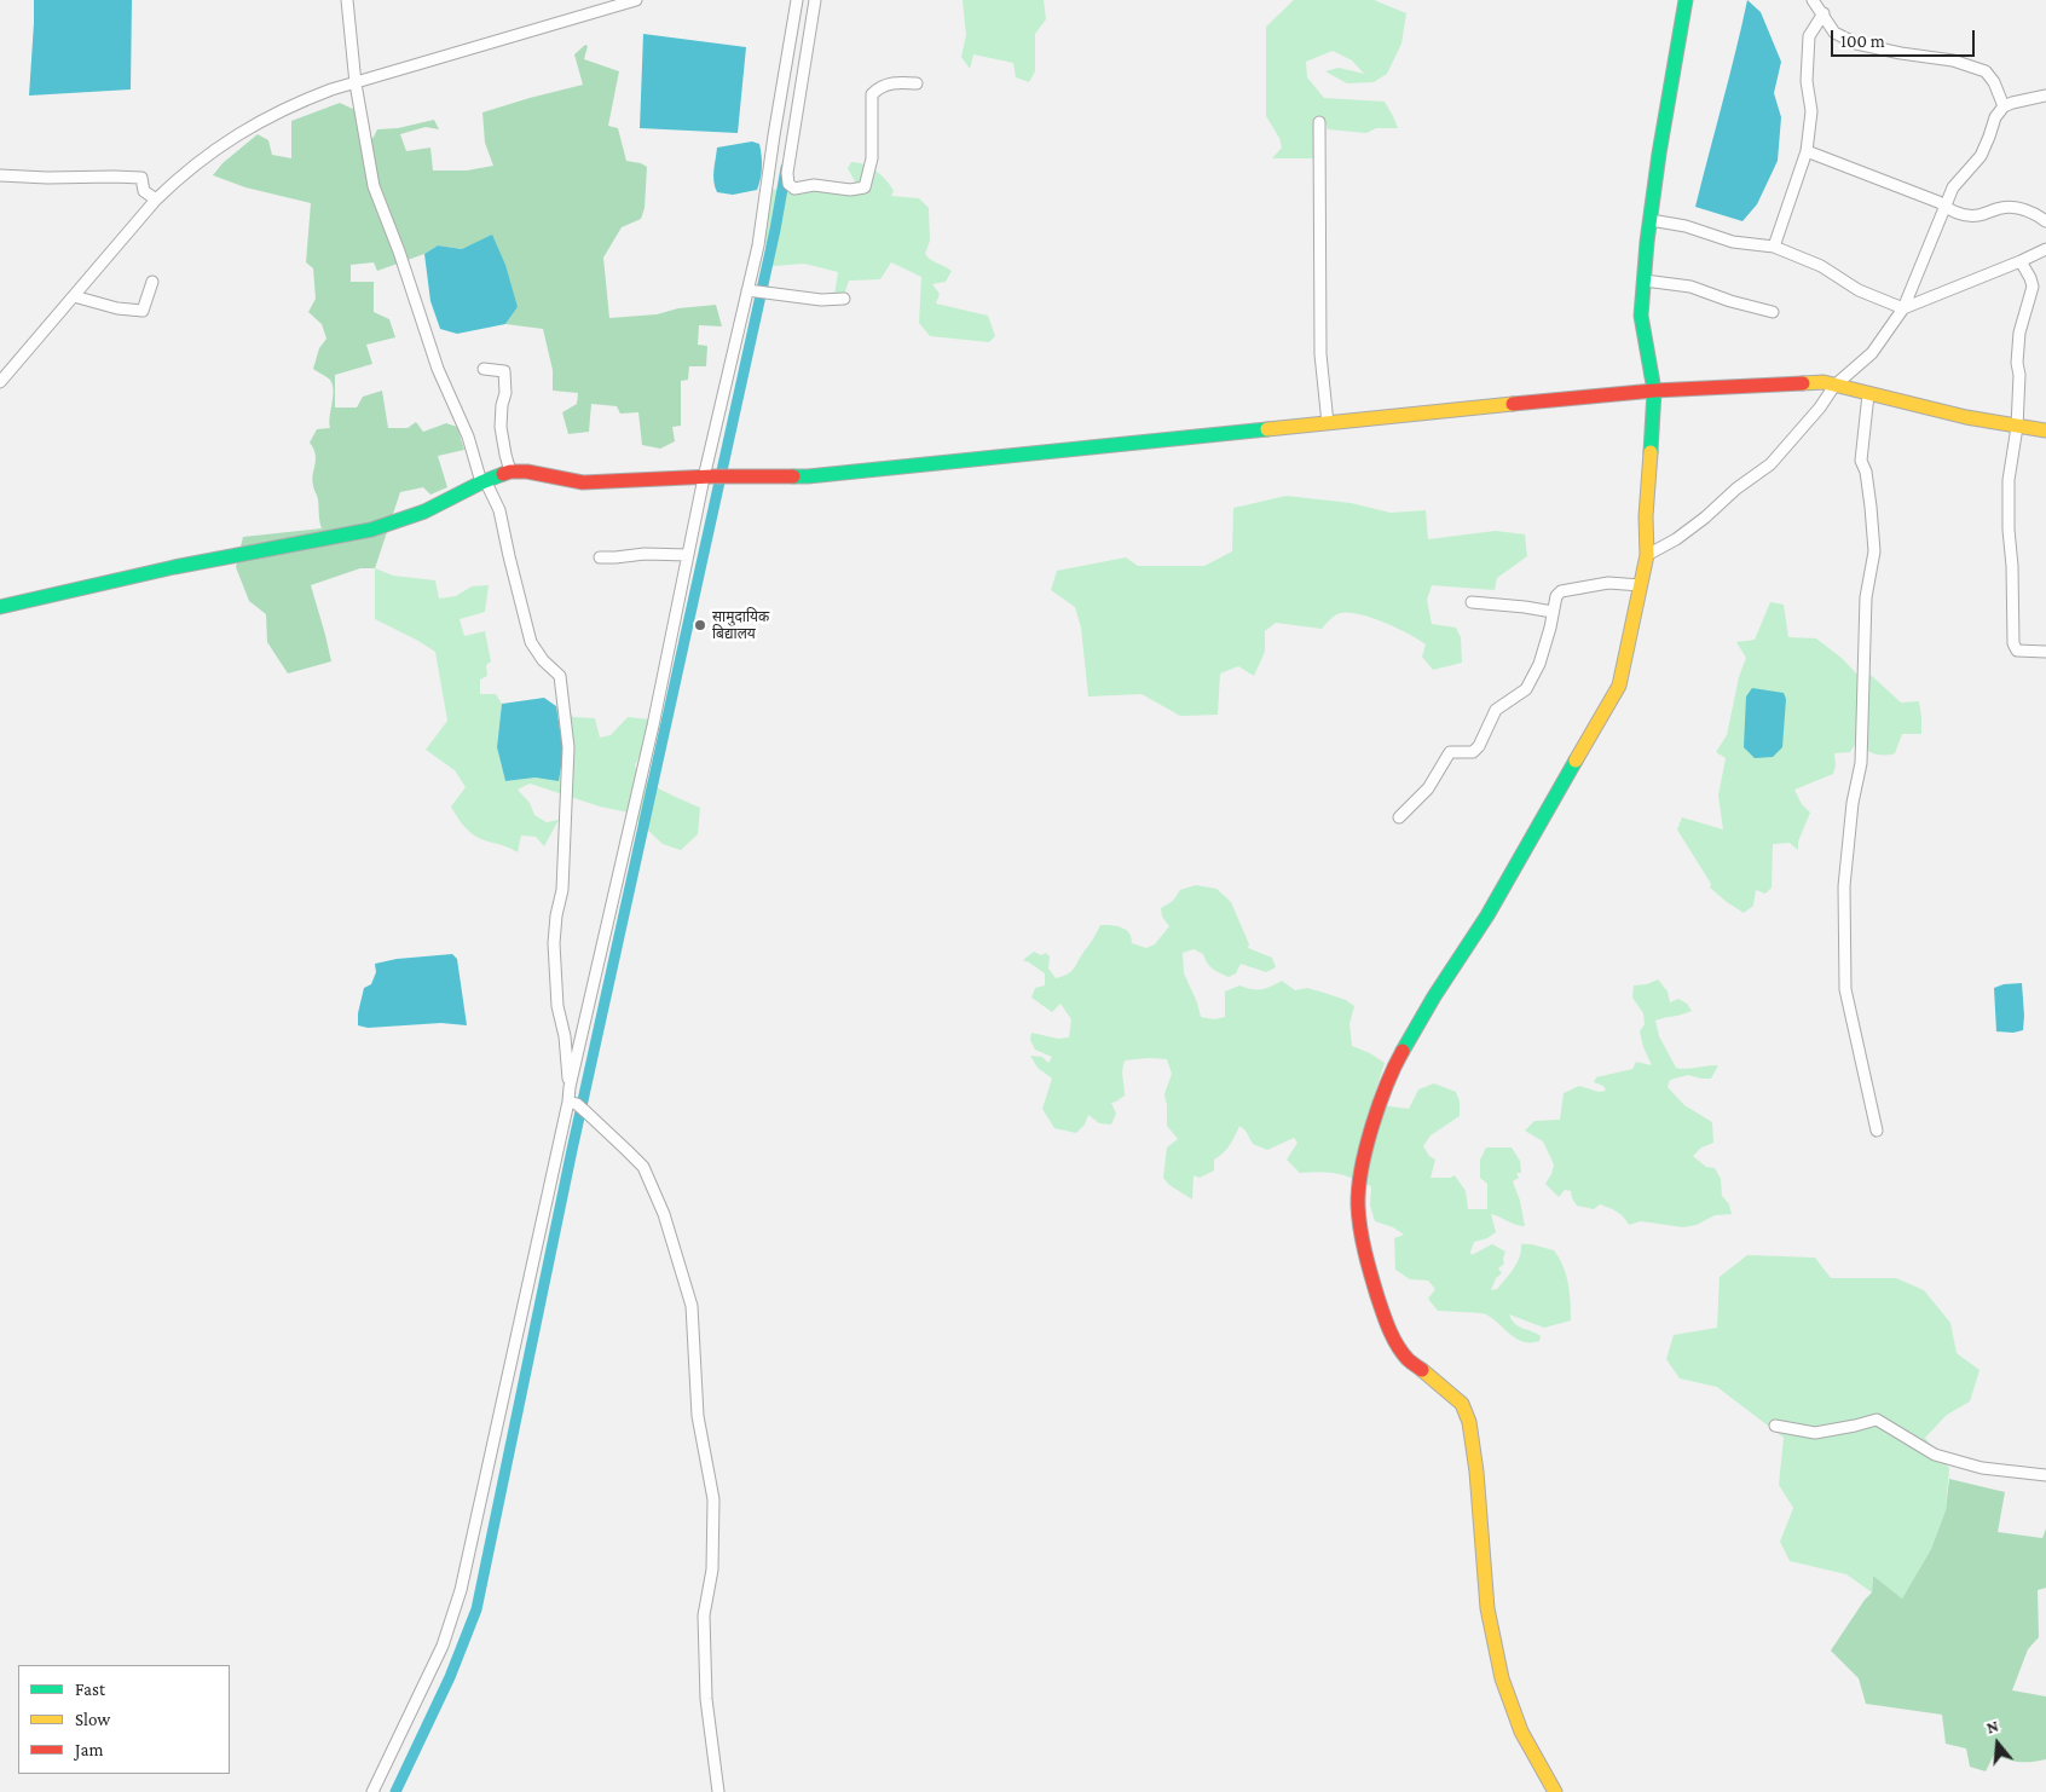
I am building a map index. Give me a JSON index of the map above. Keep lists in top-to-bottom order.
{
  "places": ["सामुदायिक बिद्यालय"],
  "legend": ["Fast", "Slow", "Jam"],
  "scale_bar": "100 m",
  "north": "top"
}
